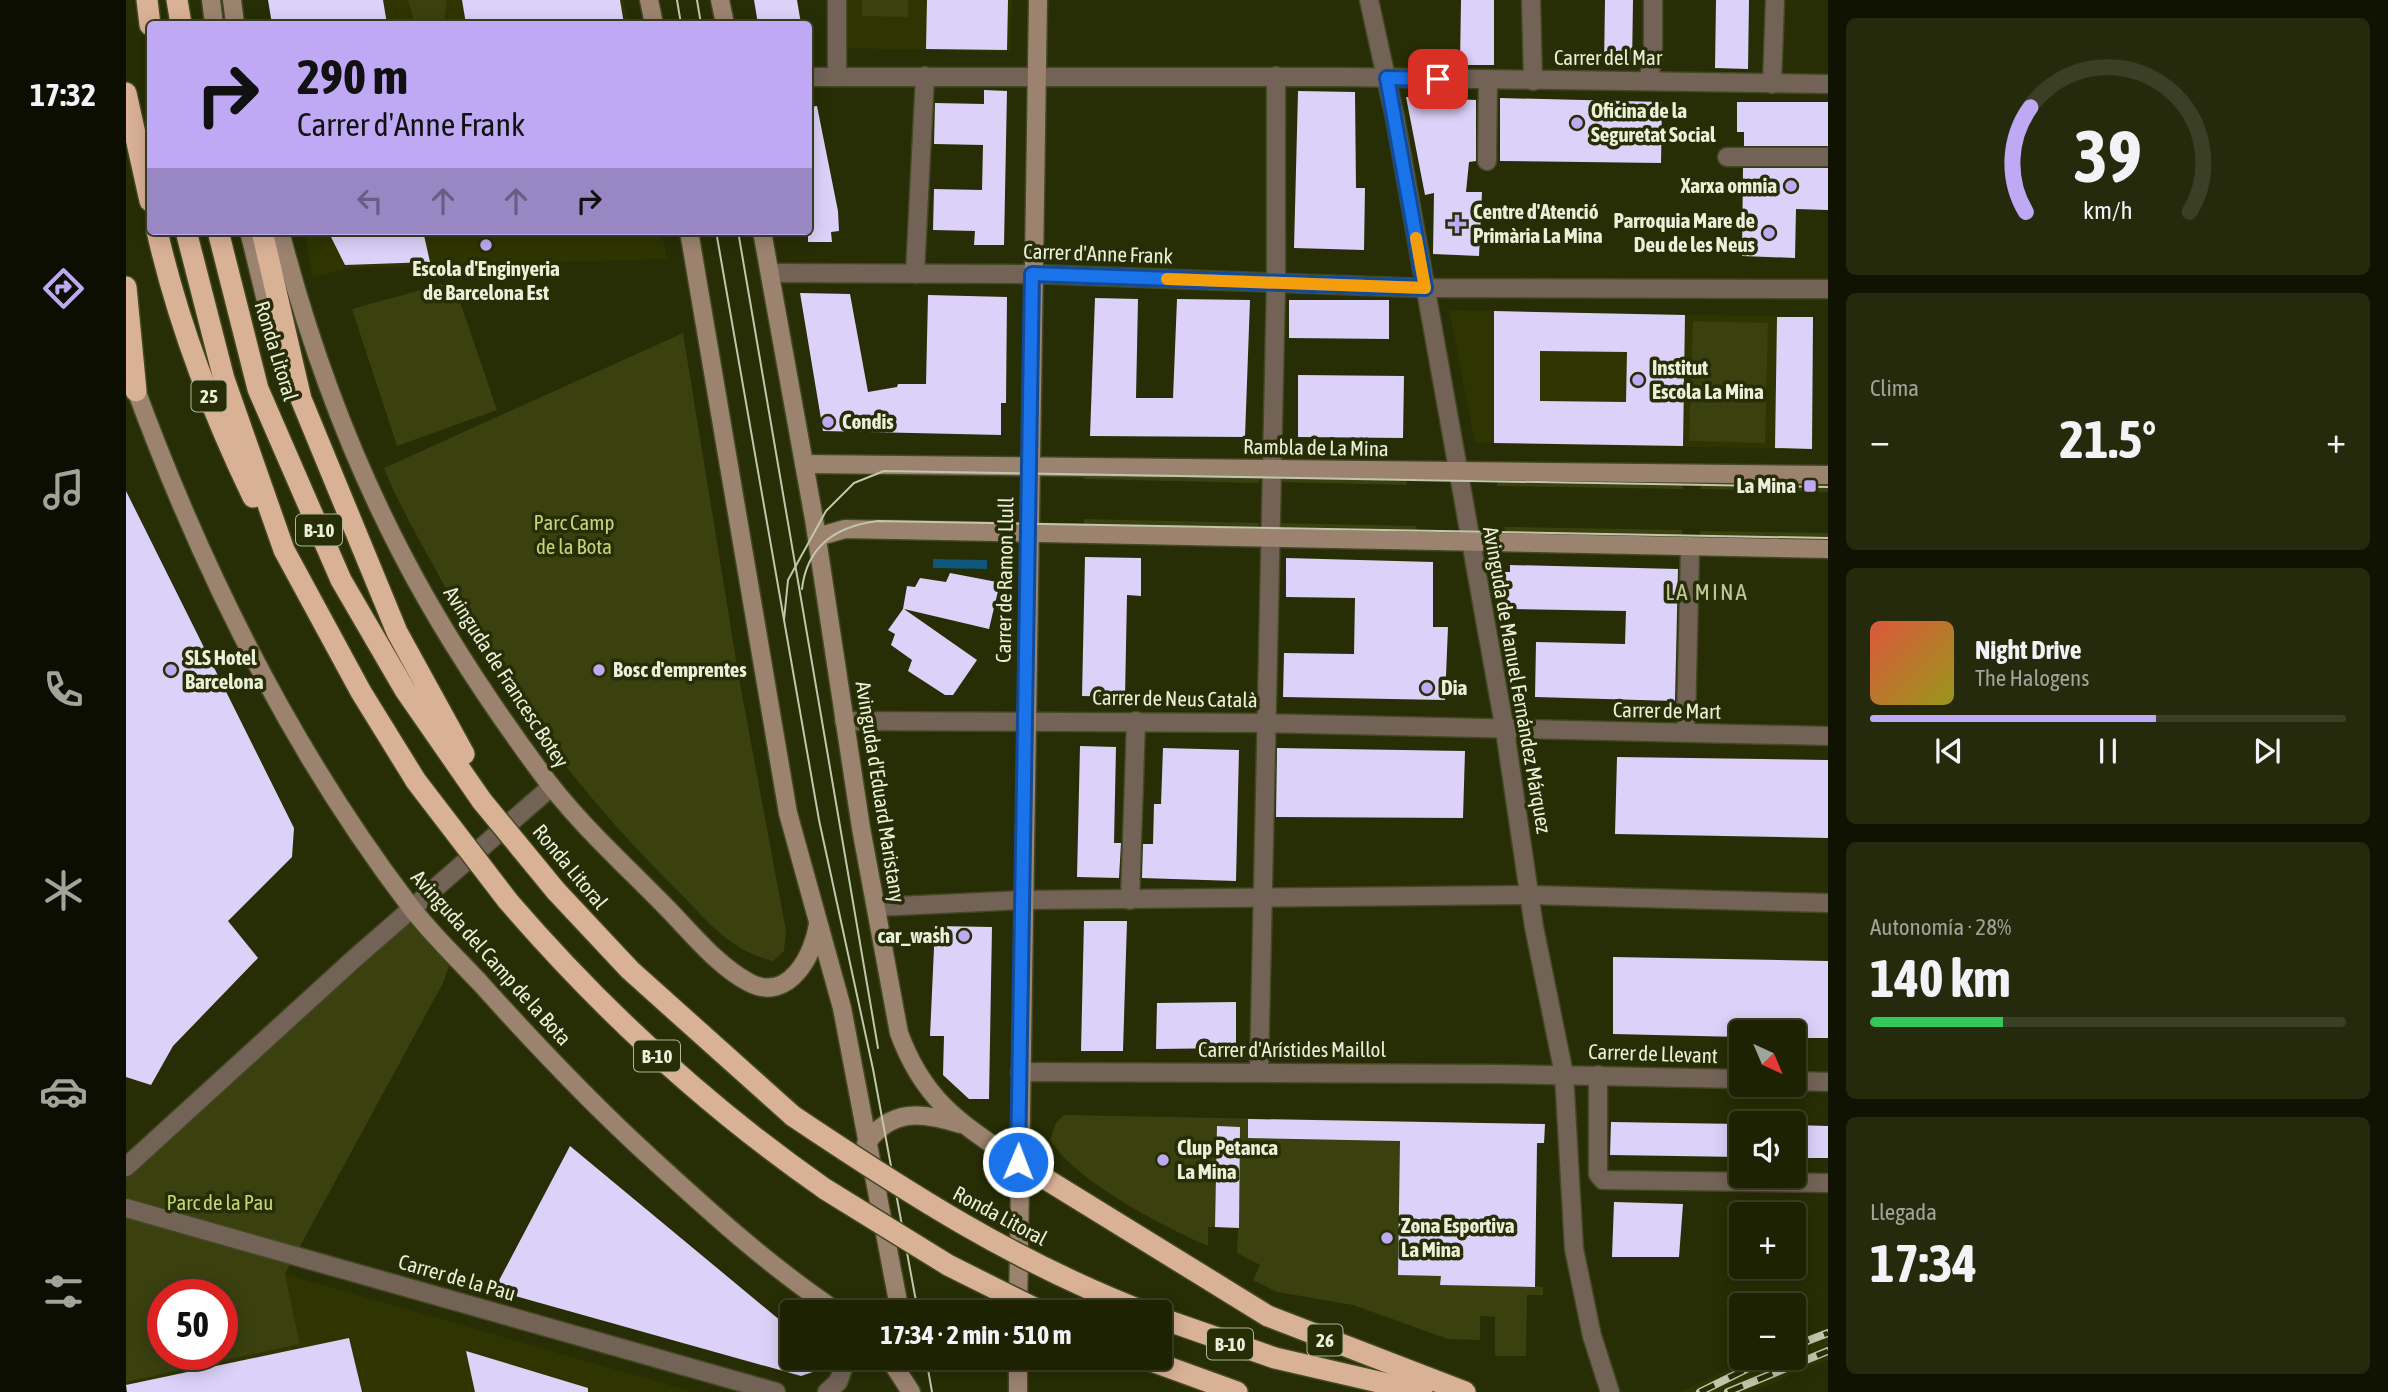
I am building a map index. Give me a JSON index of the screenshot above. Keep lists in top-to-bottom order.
{
  "streets": {
    "highway": [
      "Ronda Litoral",
      "25",
      "B-10",
      "26"
    ],
    "main road": [
      "Rambla de La Mina",
      "Carrer de Ramon Llull",
      "Avinguda de Francesc Botey",
      "Avinguda d'Eduard Maristany",
      "Avinguda del Camp de la Bota"
    ],
    "street": [
      "Carrer del Mar",
      "Carrer d'Anne Frank",
      "Avinguda de Manuel Fernández Márquez",
      "Carrer de Neus Català",
      "Carrer de Mart",
      "Carrer d'Arístides Maillol",
      "Carrer de Llevant",
      "Carrer de la Pau"
    ]
  },
  "crossings": [
    ["Carrer del Mar", "Carrer de Ramon Llull"],
    ["Carrer del Mar", "Avinguda de Manuel Fernández Márquez"],
    ["Carrer d'Anne Frank", "Carrer de Ramon Llull"],
    ["Carrer d'Anne Frank", "Avinguda de Manuel Fernández Márquez"],
    ["Carrer d'Anne Frank", "Avinguda d'Eduard Maristany"],
    ["25", "B-10"],
    ["Rambla de La Mina", "Carrer de Ramon Llull"],
    ["Rambla de La Mina", "Avinguda de Manuel Fernández Márquez"],
    ["Rambla de La Mina", "Avinguda d'Eduard Maristany"],
    ["Carrer de Ramon Llull", "Carrer de Neus Català"],
    ["Carrer de Ramon Llull", "Avinguda d'Eduard Maristany"],
    ["Carrer de Ramon Llull", "Carrer d'Arístides Maillol"],
    ["Carrer de Ramon Llull", "26"],
    ["Avinguda de Manuel Fernández Márquez", "Carrer de Neus Català"],
    ["Avinguda de Manuel Fernández Márquez", "Carrer de Mart"],
    ["Avinguda de Manuel Fernández Márquez", "Carrer d'Arístides Maillol"],
    ["Avinguda de Manuel Fernández Márquez", "Carrer de Llevant"],
    ["Carrer de Neus Català", "Carrer de Mart"],
    ["Carrer de Neus Català", "Avinguda d'Eduard Maristany"],
    ["Avinguda d'Eduard Maristany", "26"],
    ["Carrer d'Arístides Maillol", "Carrer de Llevant"]
  ],
  "districts": ["LA MINA"],
  "parks": ["Parc Camp de la Bota", "Parc de la Pau"],
  "places": {
    "other": [
      "Oficina de la Seguretat Social",
      "Xarxa omnia",
      "Parroquia Mare de Deu de les Neus",
      "Escola d'Enginyeria de Barcelona Est",
      "Institut Escola La Mina",
      "Condis",
      "SLS Hotel Barcelona",
      "Bosc d'emprentes",
      "Dia",
      "car_wash",
      "Clup Petanca La Mina",
      "Zona Esportiva La Mina"
    ],
    "health": ["Centre d'Atenció Primària La Mina"],
    "transit": ["La Mina"]
  },
  "north": "bottom right",
  "page": {
    "tabs": "17:32",
    "turn": ["290 m", "Carrer d'Anne Frank"],
    "tile": [
      "Clima",
      ["Autonomía · 28%", "140 km"],
      ["Llegada", "17:34"]
    ],
    "heat": ["−", "21.5°", "+"],
    "song": ["Night Drive", "The Halogens"],
    "map_buttons": ["+", "−"],
    "limit": "50",
    "trip": "17:34 · 2 min · 510 m",
    "gauge": ["39", "km/h"]
  }
}
